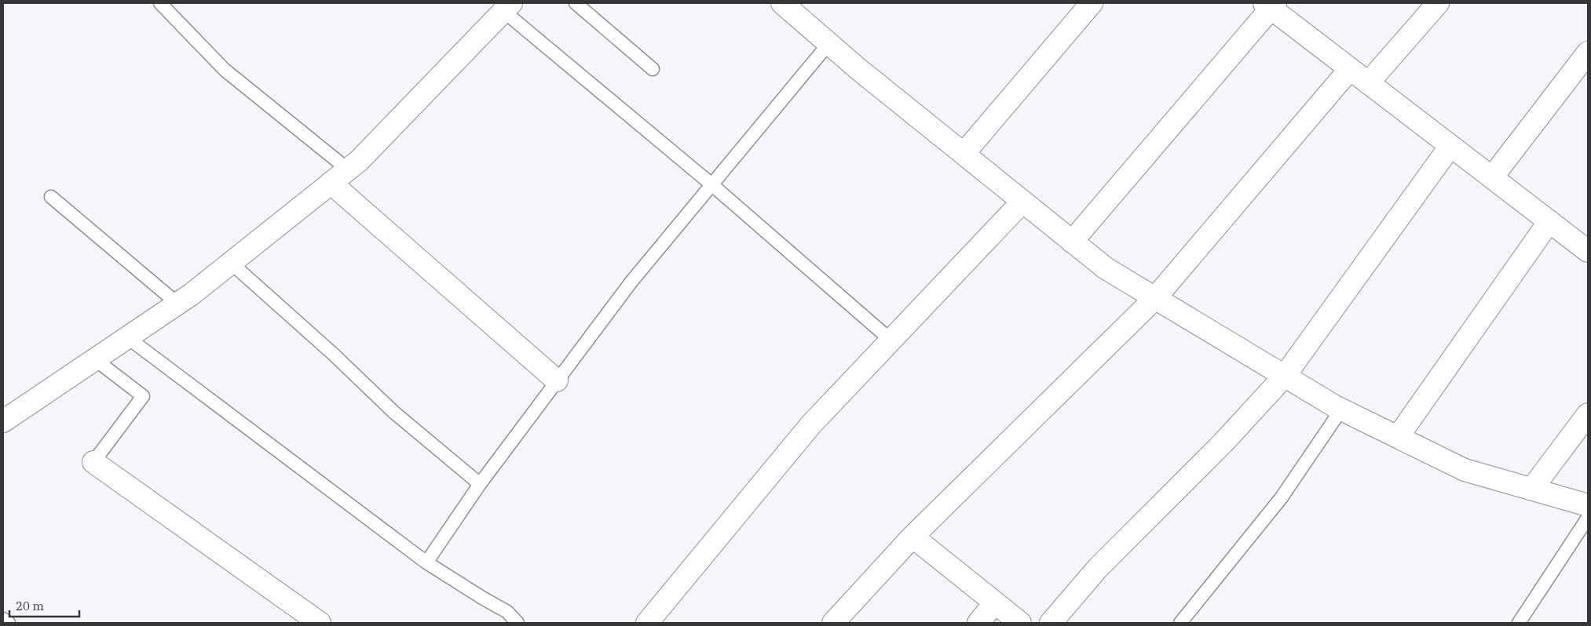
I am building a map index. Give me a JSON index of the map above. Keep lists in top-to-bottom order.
{
  "scale_bar": "20 m"
}
